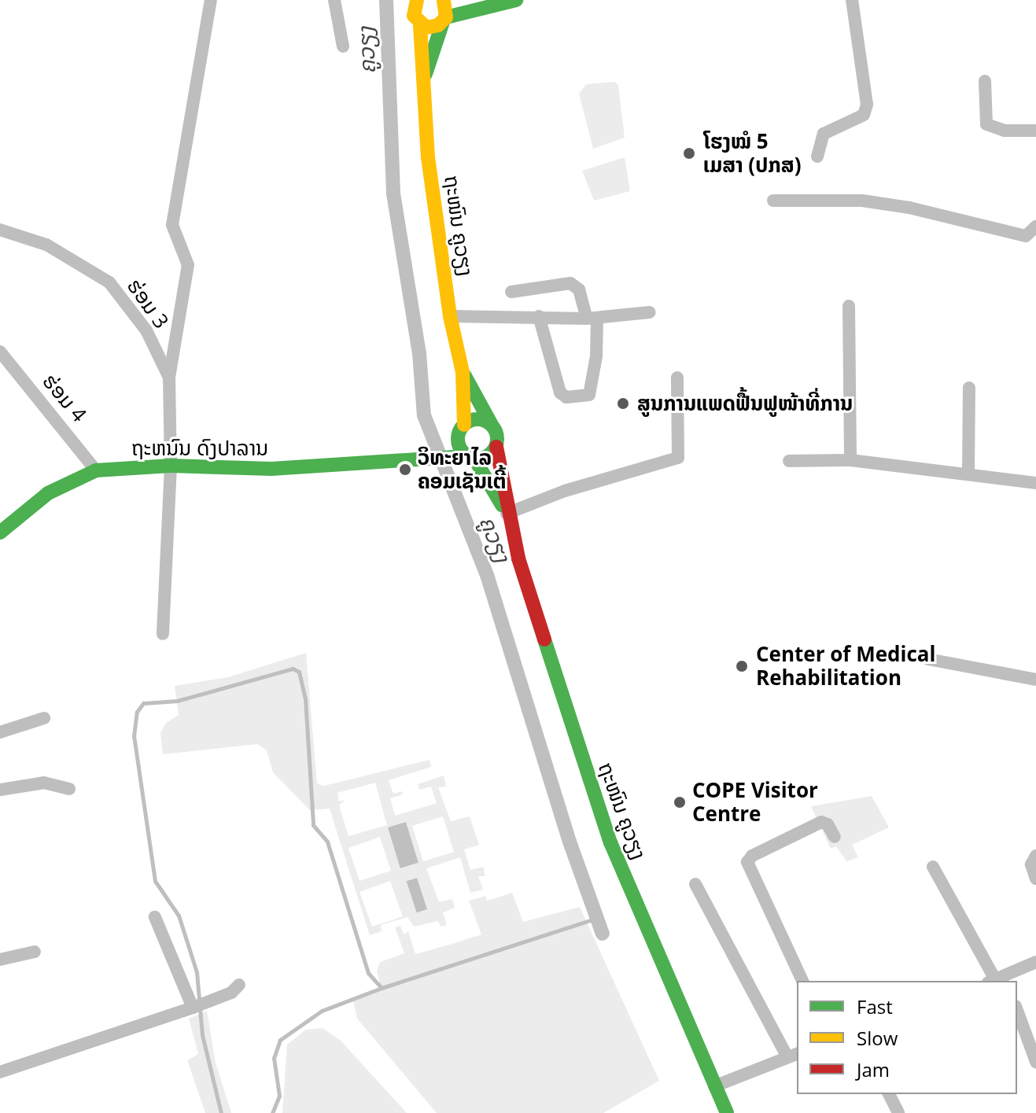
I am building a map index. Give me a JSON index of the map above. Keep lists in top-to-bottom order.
{
  "streets": {
    "street": [
      "ຖະໜົນ ຄູວຽງ",
      "ຮ່ອມ 3",
      "ຮ່ອມ 4",
      "ຖະຫນົນ ດົງປາລານ"
    ]
  },
  "crossings": [
    ["ຖະໜົນ ຄູວຽງ", "ຖະຫນົນ ດົງປາລານ"],
    ["ຮ່ອມ 3", "ຖະຫນົນ ດົງປາລານ"],
    ["ຮ່ອມ 4", "ຖະຫນົນ ດົງປາລານ"]
  ],
  "water": ["ຄູວຽງ"],
  "places": [
    "ໂຮງໝໍ 5 ເມສາ (ປກສ)",
    "ສູນການແພດຟື້ນຟູໜ້າທີ່ການ",
    "ວິທະຍາໄລ ຄອມເຊັນເຕີ້",
    "Center of Medical Rehabilitation",
    "COPE Visitor Centre"
  ],
  "legend": ["Fast", "Slow", "Jam"]
}
